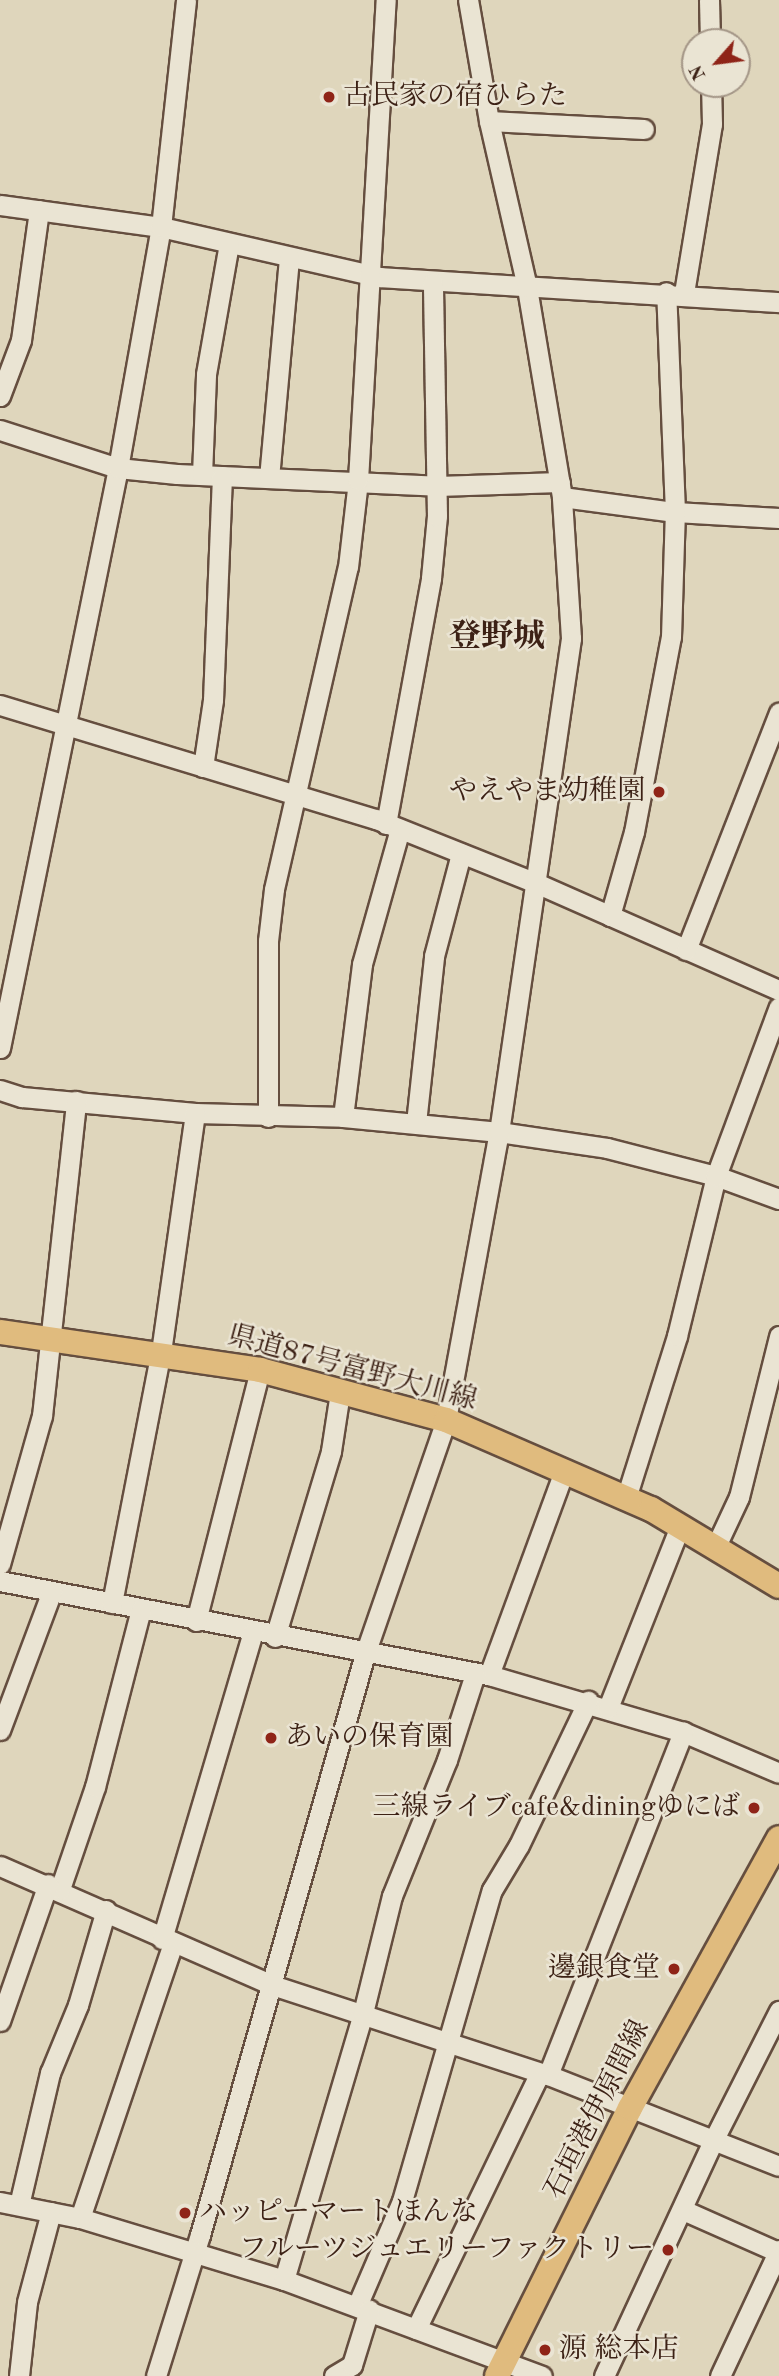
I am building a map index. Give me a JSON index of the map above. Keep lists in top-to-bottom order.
{
  "streets": {
    "main road": ["県道87号富野大川線", "石垣港伊原間線"]
  },
  "districts": ["登野城"],
  "places": [
    "古民家の宿ひらた",
    "やえやま幼稚園",
    "あいの保育園",
    "三線ライブcafe&diningゆにば",
    "邊銀食堂",
    "ハッピーマートほんな",
    "フルーツジュエリーファクトリー",
    "源 総本店"
  ],
  "north": "bottom left"
}
